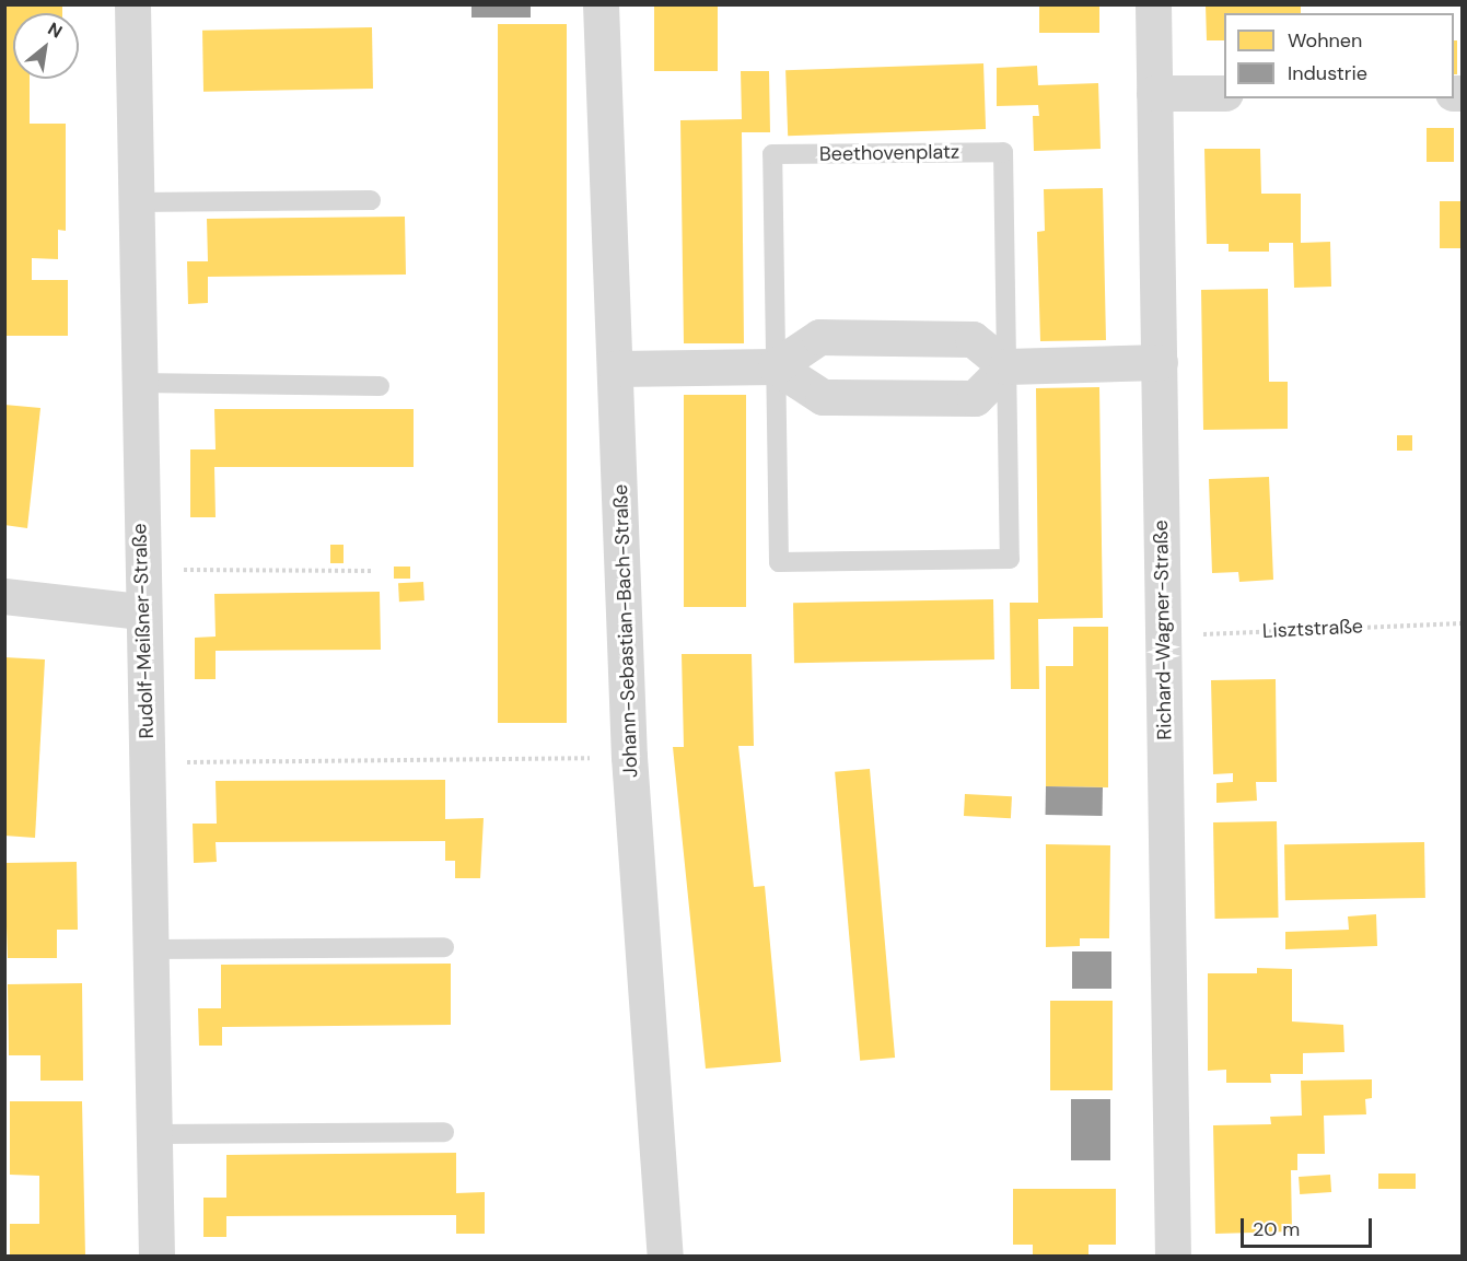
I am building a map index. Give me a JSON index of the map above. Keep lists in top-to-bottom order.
{
  "streets": {
    "street": ["Richard-Wagner-Straße", "Rudolf-Meißner-Straße", "Johann-Sebastian-Bach-Straße"],
    "lane": ["Beethovenplatz"],
    "path": ["Lisztstraße"]
  },
  "crossings": [
    ["Lisztstraße", "Richard-Wagner-Straße"]
  ],
  "legend": ["Wohnen", "Industrie"],
  "scale_bar": "20 m",
  "north": "top right"
}
